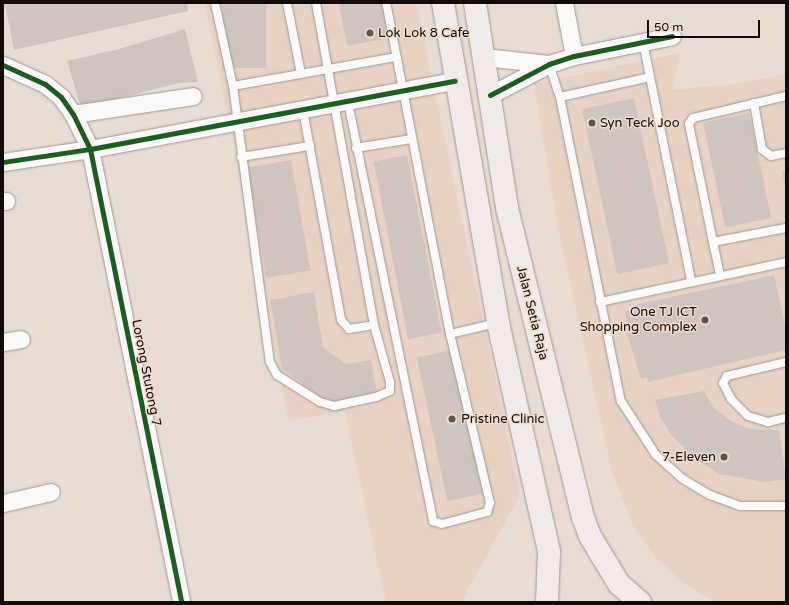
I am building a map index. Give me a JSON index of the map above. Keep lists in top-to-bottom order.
{
  "streets": {
    "main road": ["Jalan Setia Raja"],
    "street": ["Lorong Stutong 7"]
  },
  "places": [
    "Lok Lok 8 Cafe",
    "Syn Teck Joo",
    "One TJ ICT Shopping Complex",
    "Pristine Clinic",
    "7-Eleven"
  ],
  "scale_bar": "50 m"
}
